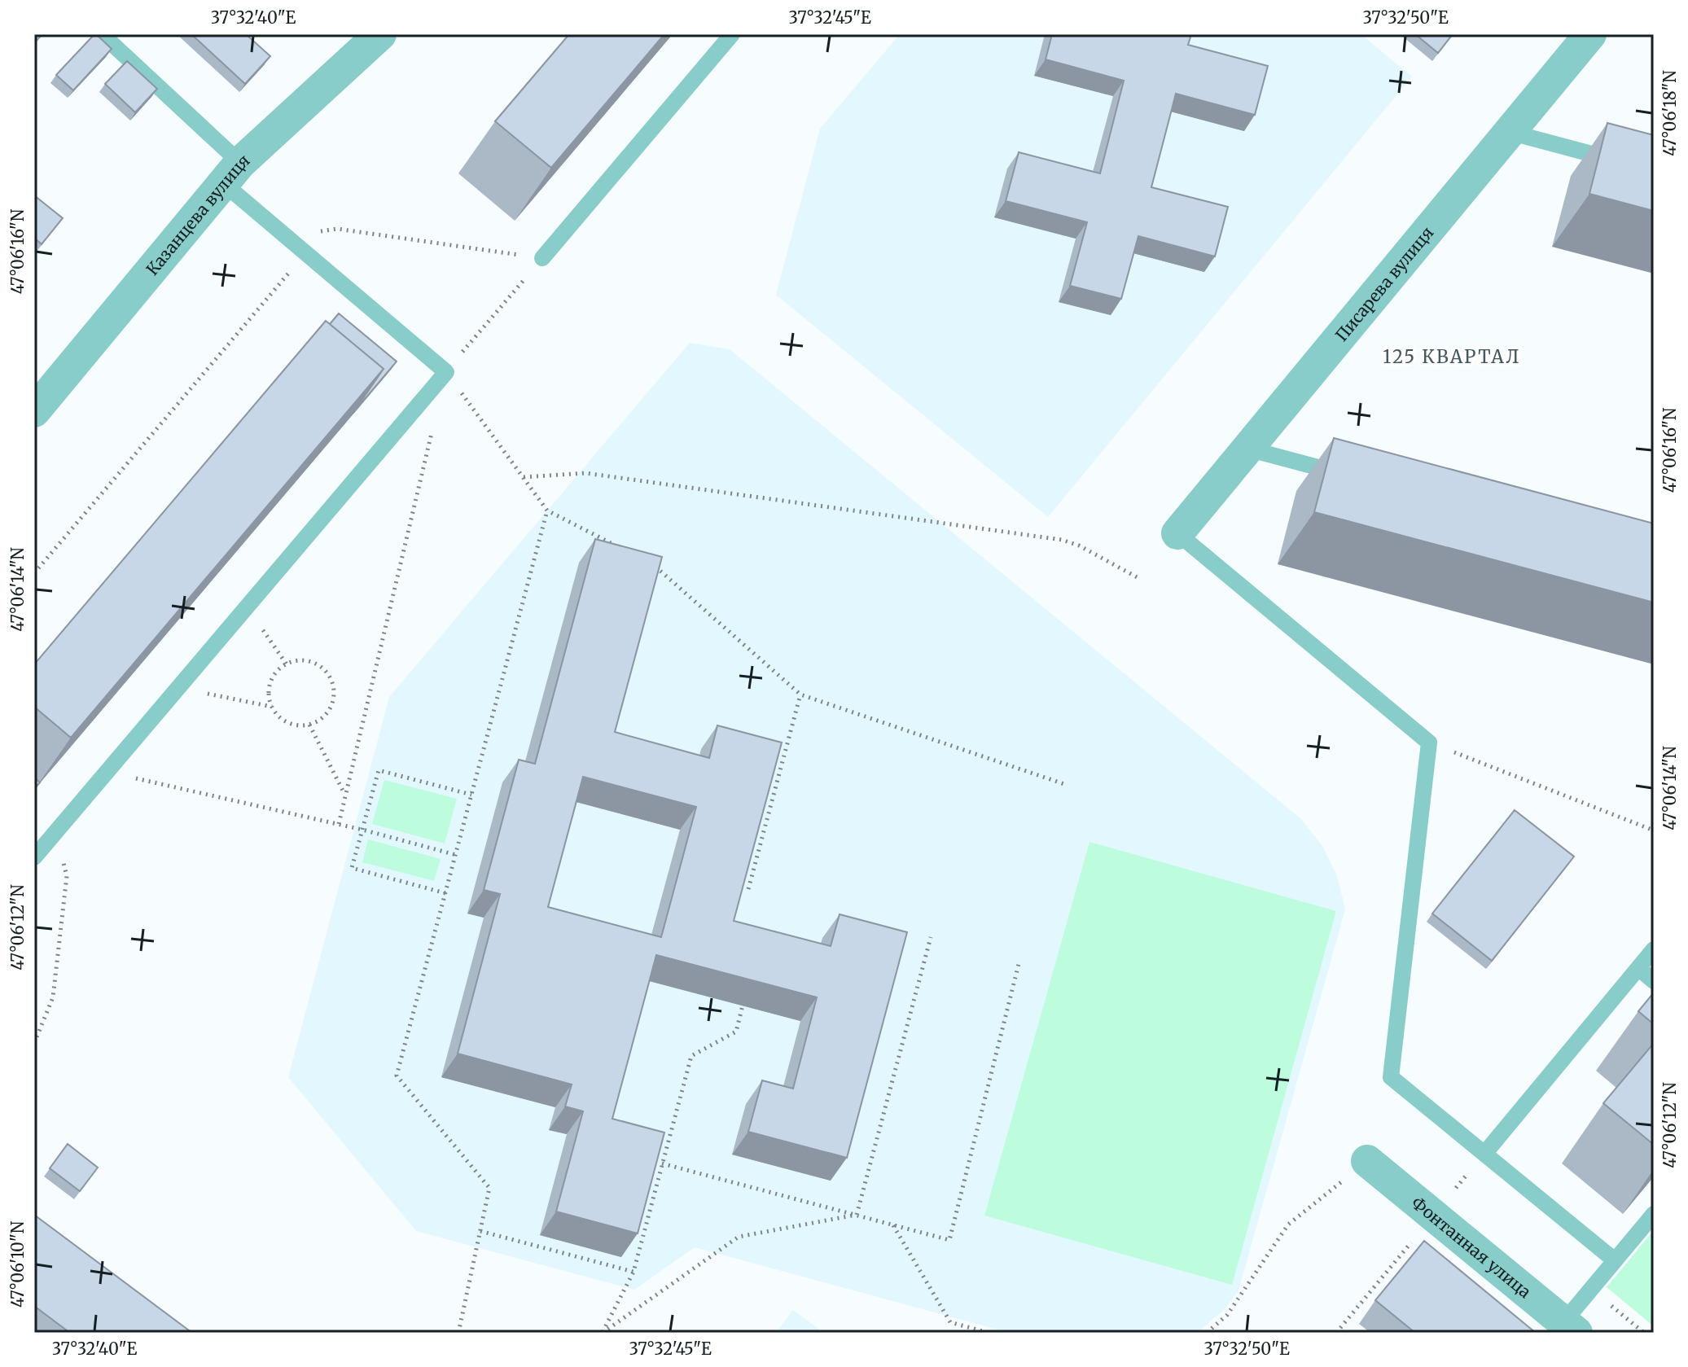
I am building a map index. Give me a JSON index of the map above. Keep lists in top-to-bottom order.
{
  "streets": {
    "street": ["Казанцева вулиця", "Писарева вулиця", "Фонтанная улица"]
  },
  "districts": ["125 КВАРТАЛ"],
  "coordinates": [
    "37°32'40\"E",
    "37°32'45\"E",
    "37°32'50\"E",
    "47°06'18\"N",
    "47°06'16\"N",
    "47°06'14\"N",
    "47°06'12\"N",
    "47°06'10\"N"
  ]
}
